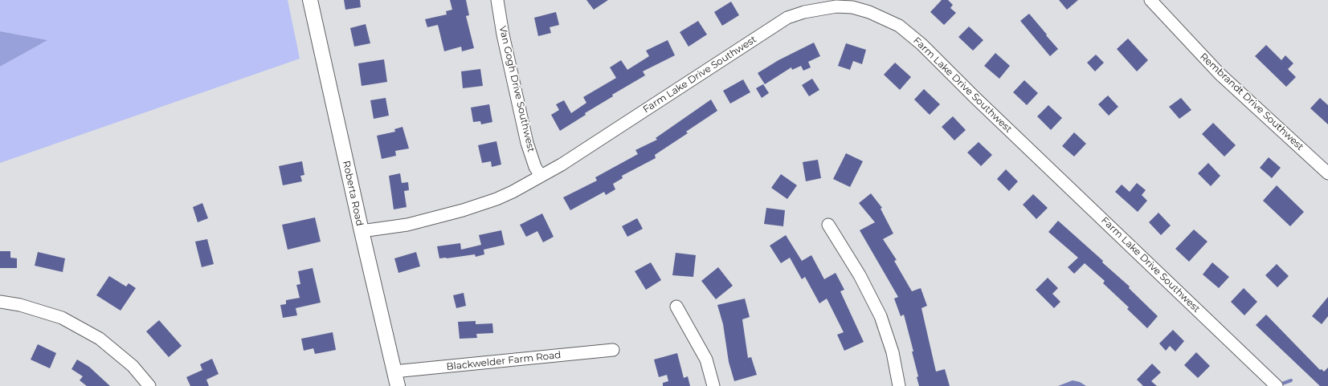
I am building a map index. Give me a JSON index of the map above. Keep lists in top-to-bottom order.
{
  "streets": {
    "street": [
      "Farm Lake Drive Southwest",
      "Van Gogh Drive Southwest",
      "Rembrandt Drive Southwest",
      "Roberta Road",
      "Blackwelder Farm Road"
    ]
  },
  "crossings": [
    ["Farm Lake Drive Southwest", "Van Gogh Drive Southwest"],
    ["Farm Lake Drive Southwest", "Roberta Road"],
    ["Roberta Road", "Blackwelder Farm Road"]
  ]
}
